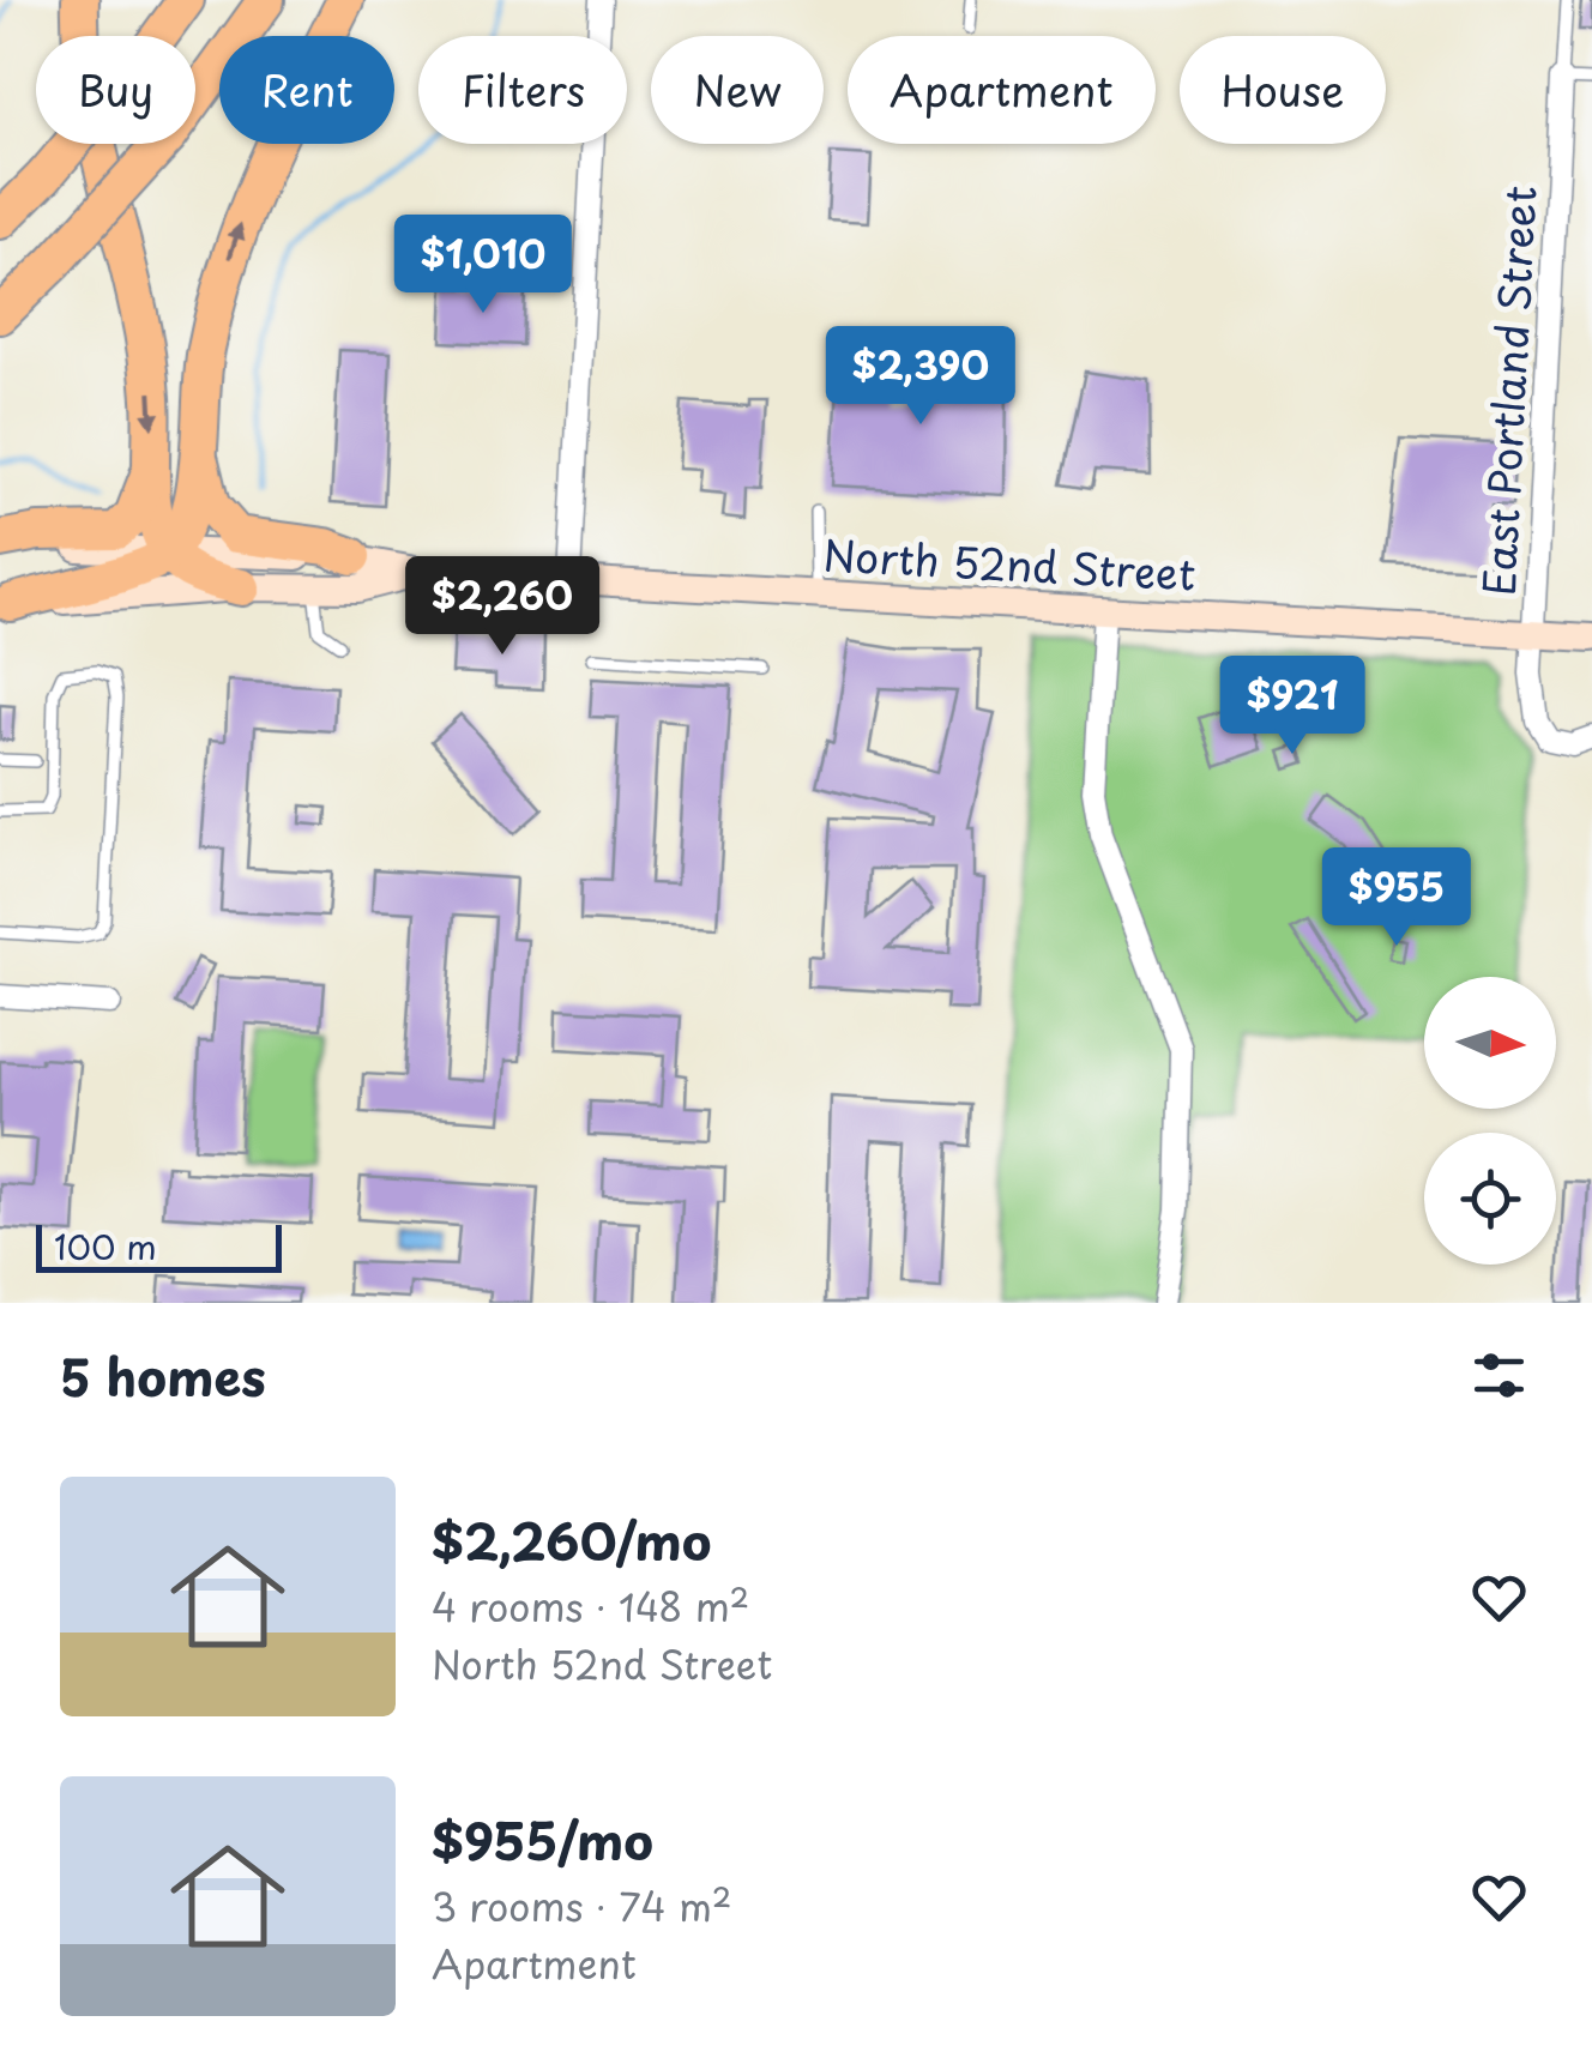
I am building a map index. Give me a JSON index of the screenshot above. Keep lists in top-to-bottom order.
{
  "streets": {
    "main road": ["North 52nd Street"],
    "street": ["East Portland Street"]
  },
  "crossings": [
    ["East Portland Street", "North 52nd Street"]
  ],
  "scale_bar": "100 m",
  "north": "right",
  "page": {
    "chip": [
      "Buy",
      "Rent",
      "Filters",
      "New",
      "Apartment",
      "House"
    ],
    "price": [
      "$1,010",
      "$2,390",
      "$2,260",
      "$921",
      "$955"
    ],
    "scale": "100 m",
    "heading": "5 homes",
    "list": [
      {
        "name": "$2,260/mo",
        "note": "4 rooms · 148 m² · North 52nd Street"
      },
      {
        "name": "$955/mo",
        "note": "3 rooms · 74 m² · Apartment"
      }
    ]
  }
}
